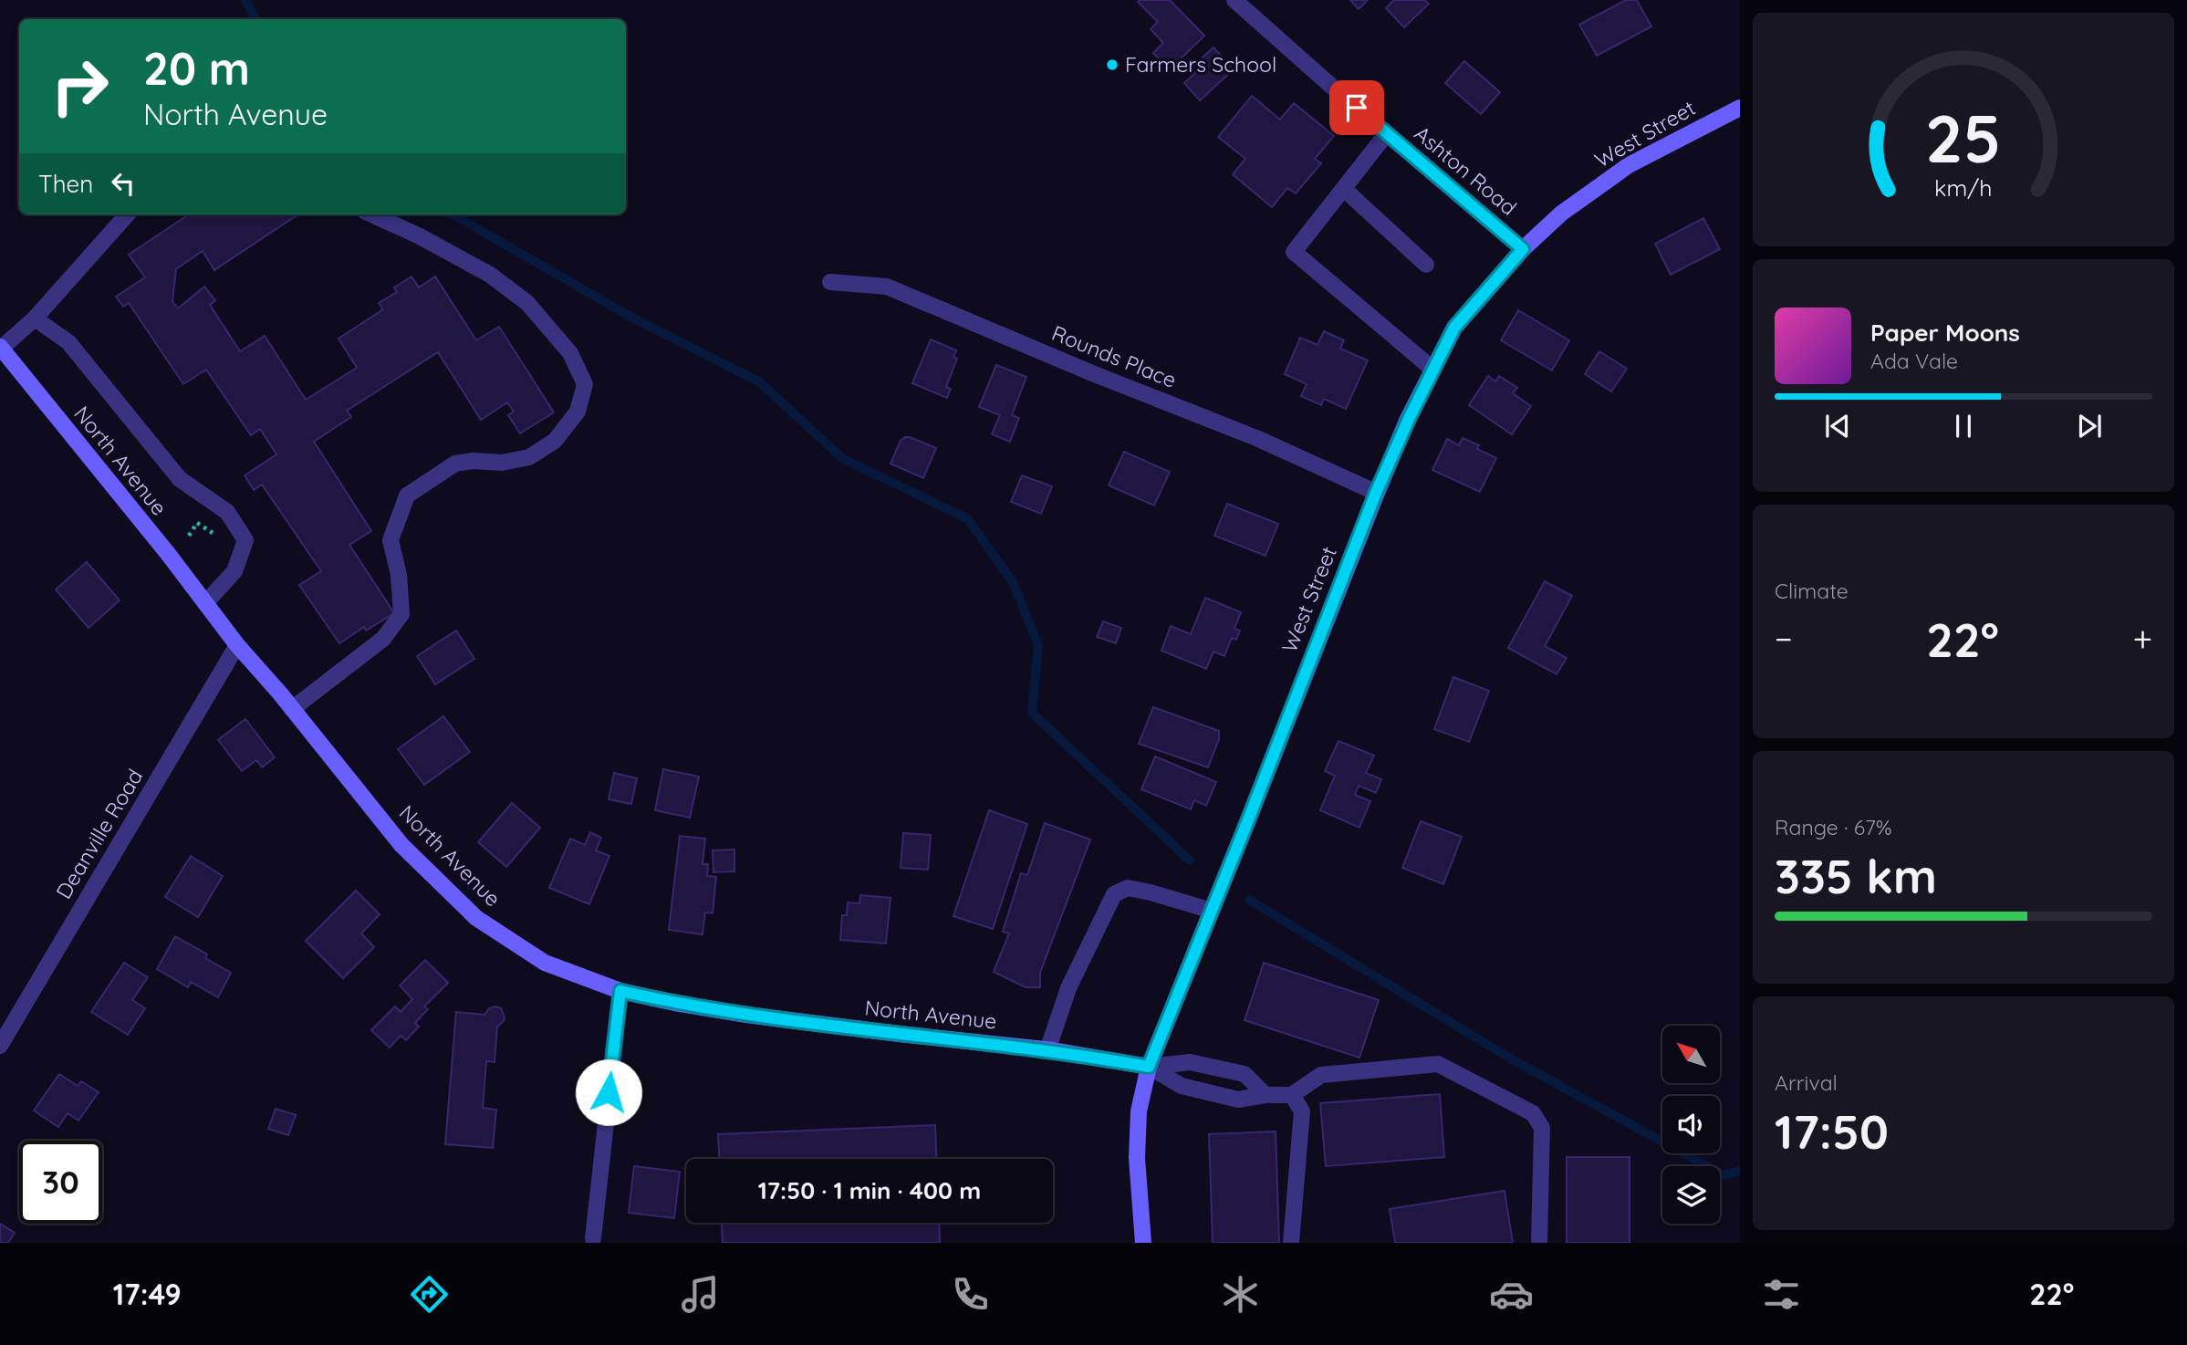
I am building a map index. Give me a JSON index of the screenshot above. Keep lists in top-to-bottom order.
{
  "streets": {
    "main road": ["West Street", "North Avenue"],
    "street": ["Ashton Road", "Rounds Place", "Deanville Road"]
  },
  "crossings": [
    ["West Street", "Ashton Road"],
    ["West Street", "Rounds Place"],
    ["West Street", "North Avenue"],
    ["North Avenue", "Deanville Road"]
  ],
  "places": ["Farmers School"],
  "north": "top left",
  "page": {
    "turn": ["20 m", "North Avenue"],
    "then": "Then",
    "song": ["Paper Moons", "Ada Vale"],
    "tile": [
      "Climate",
      ["Range · 67%", "335 km"],
      ["Arrival", "17:50"]
    ],
    "heat": ["−", "22°", "+"],
    "limit": "30",
    "trip": "17:50 · 1 min · 400 m",
    "tabs": ["17:49", "22°"],
    "gauge": ["25", "km/h"]
  }
}
